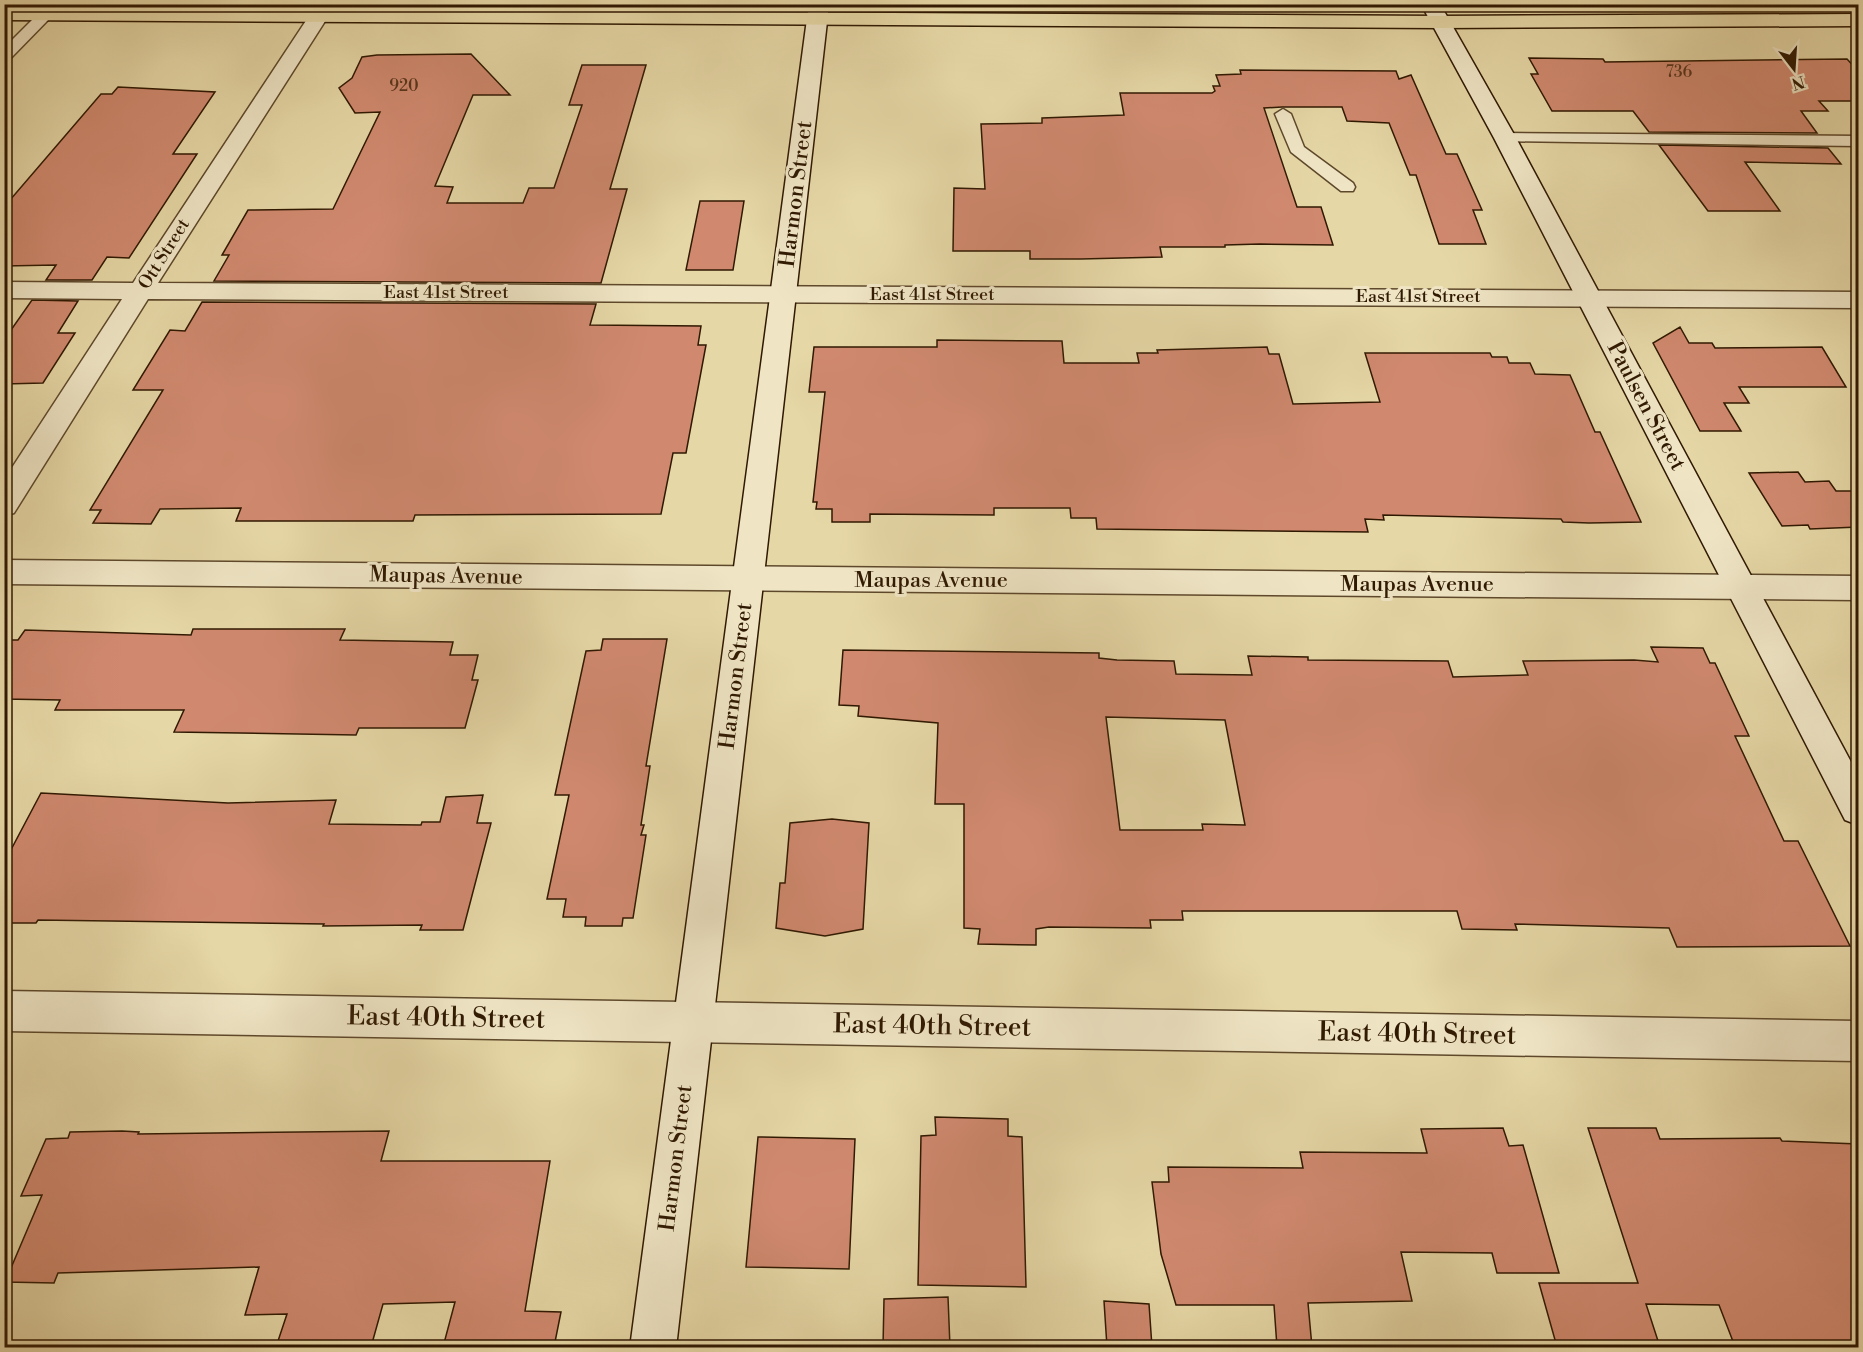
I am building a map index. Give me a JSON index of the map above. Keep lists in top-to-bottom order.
{
  "streets": {
    "street": [
      "Harmon Street",
      "Ott Street",
      "East 41st Street",
      "Paulsen Street",
      "Maupas Avenue",
      "East 40th Street"
    ]
  },
  "crossings": [
    ["Harmon Street", "East 41st Street"],
    ["Harmon Street", "Maupas Avenue"],
    ["Harmon Street", "East 40th Street"],
    ["Ott Street", "East 41st Street"],
    ["East 41st Street", "Paulsen Street"],
    ["Paulsen Street", "Maupas Avenue"]
  ],
  "house_numbers": ["736", "920"],
  "north": "bottom"
}
